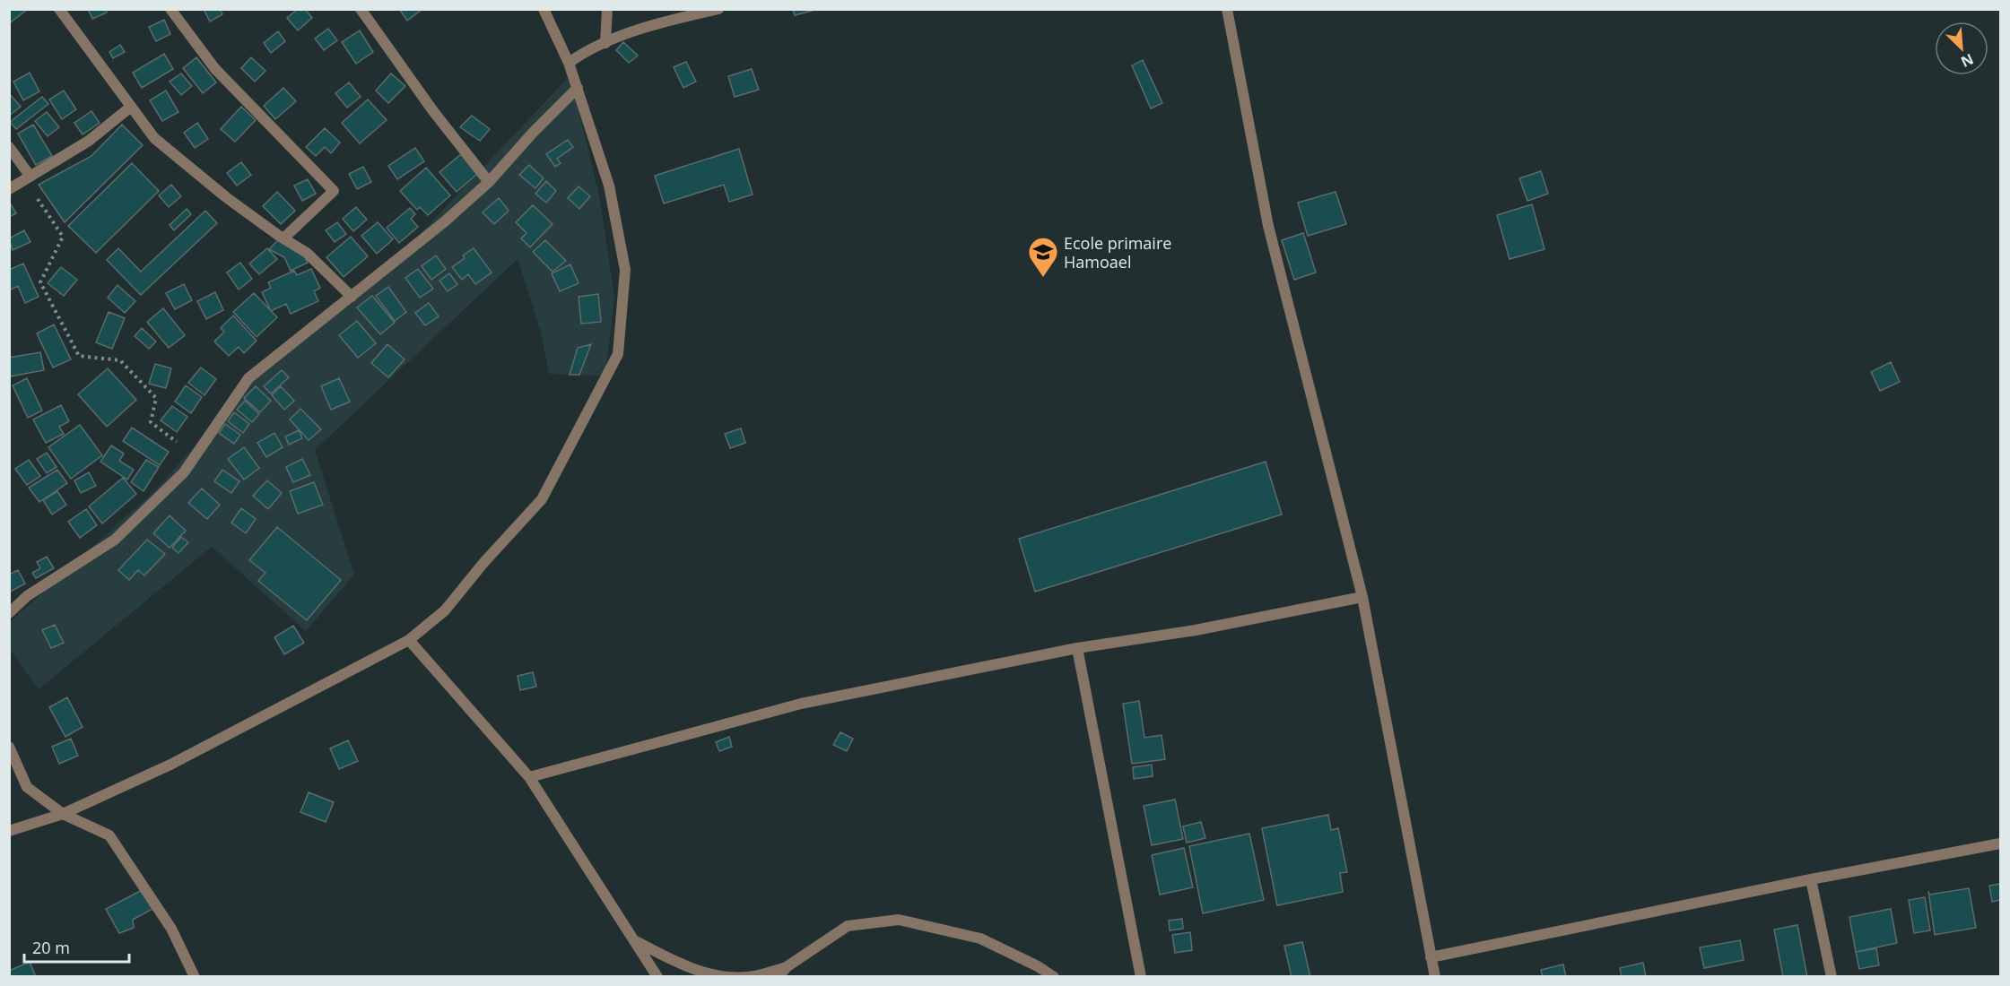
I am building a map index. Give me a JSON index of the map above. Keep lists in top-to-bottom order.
{
  "places": {
    "school or university": ["Ecole primaire Hamoael"]
  },
  "scale_bar": "20 m",
  "north": "bottom right"
}
